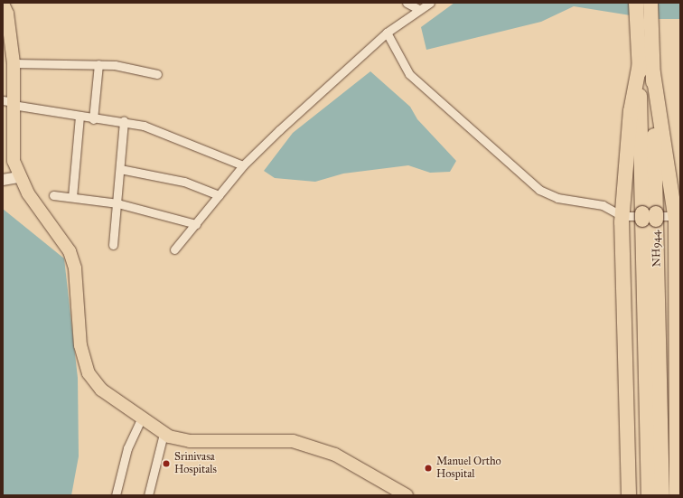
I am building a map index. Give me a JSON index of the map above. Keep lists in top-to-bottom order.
{
  "streets": {
    "highway": ["NH944"]
  },
  "places": ["Srinivasa Hospitals", "Manuel Ortho Hospital"]
}
